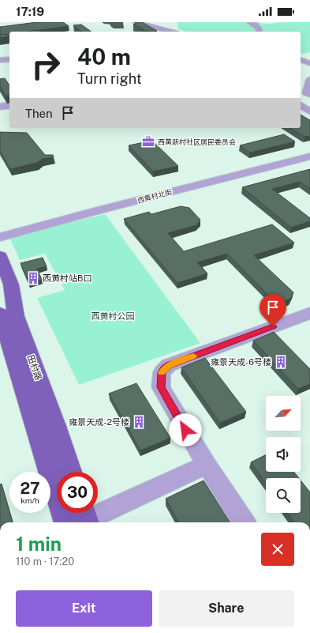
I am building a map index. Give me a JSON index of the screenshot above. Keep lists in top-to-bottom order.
{
  "streets": {
    "main road": ["田村路"],
    "street": ["西黄村北街"]
  },
  "parks": ["西黄村公园"],
  "places": {
    "office": ["西黄新村社区居民委员会"],
    "building": ["西黄村站B口", "雍景天成-6号楼", "雍景天成-2号楼"]
  },
  "north": "top right",
  "page": {
    "status": "17:19",
    "turn": ["40 m", "Turn right"],
    "then": "Then",
    "speed": "27 km/h",
    "limit": "30",
    "heading": ["1 min", "110 m · 17:20"],
    "buttons": ["Exit", "Share"]
  }
}
